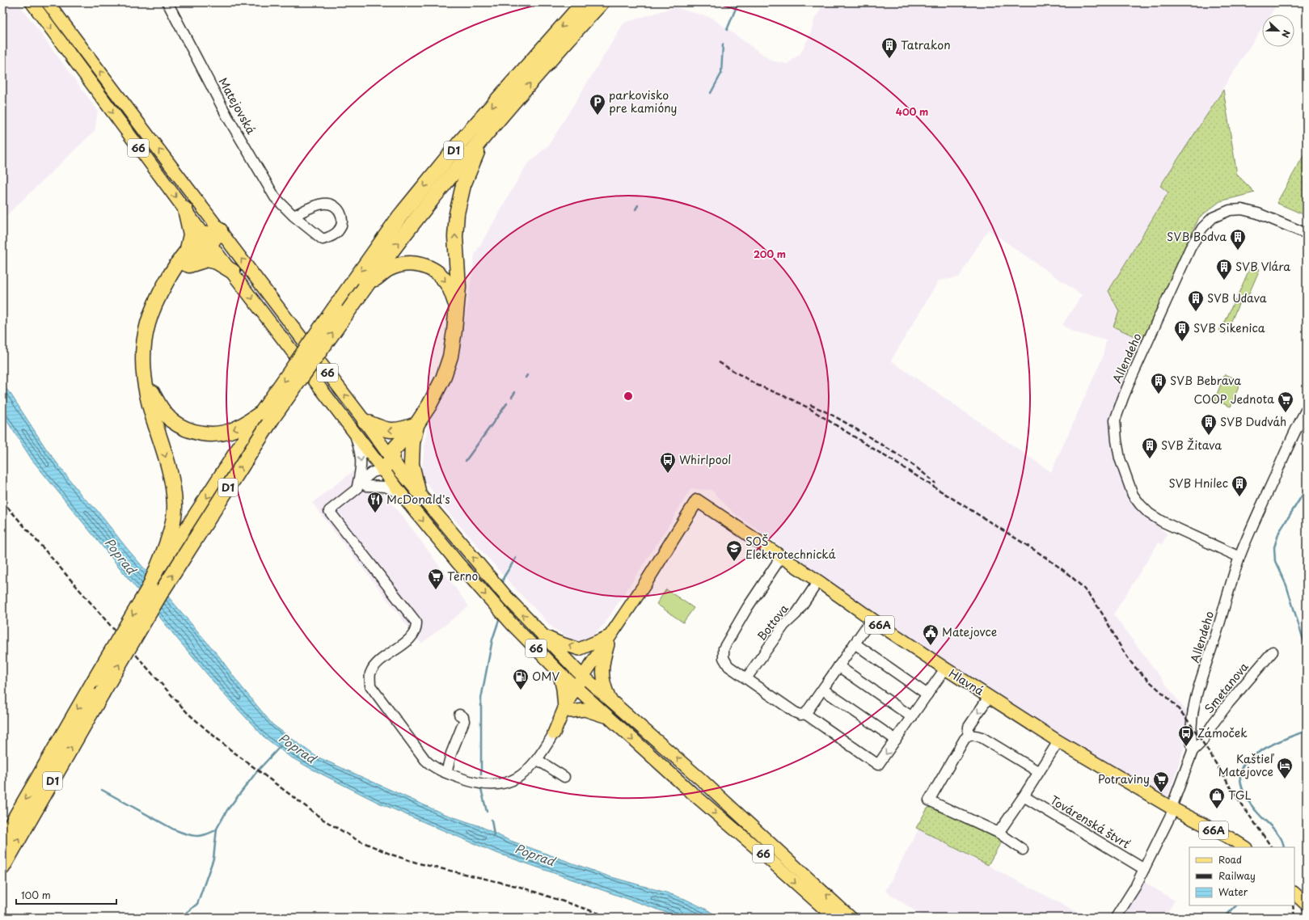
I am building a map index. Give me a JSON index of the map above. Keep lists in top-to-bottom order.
{
  "streets": {
    "highway": ["D1"],
    "main road": ["66", "66A", "Hlavná"],
    "street": [
      "Matejovská",
      "Allendeho",
      "Bottova",
      "Smetanova",
      "Továrenská štvrť"
    ]
  },
  "crossings": [
    ["Allendeho", "Smetanova"],
    ["Bottova", "Hlavná"]
  ],
  "water": ["Poprad"],
  "places": {
    "building": [
      "Tatrakon",
      "SVB Bodva",
      "SVB Vlára",
      "SVB Udava",
      "SVB Sikenica",
      "SVB Bebrava",
      "SVB Dudváh",
      "SVB Žitava",
      "SVB Hnilec"
    ],
    "parking": ["parkovisko pre kamióny"],
    "supermarket": ["COOP Jednota", "Terno", "Potraviny"],
    "bus stop": ["Whirlpool", "Zámoček"],
    "restaurant": ["McDonald's"],
    "school or university": ["SOŠ Elektrotechnická"],
    "public building": ["Matejovce"],
    "fuel station": ["OMV"],
    "hotel": ["Kaštieľ Matejovce"],
    "shop": ["TGL"]
  },
  "legend": ["Road", "Railway", "Water"],
  "scale_bar": "100 m",
  "north": "right",
  "rings": ["400 m", "200 m"]
}
